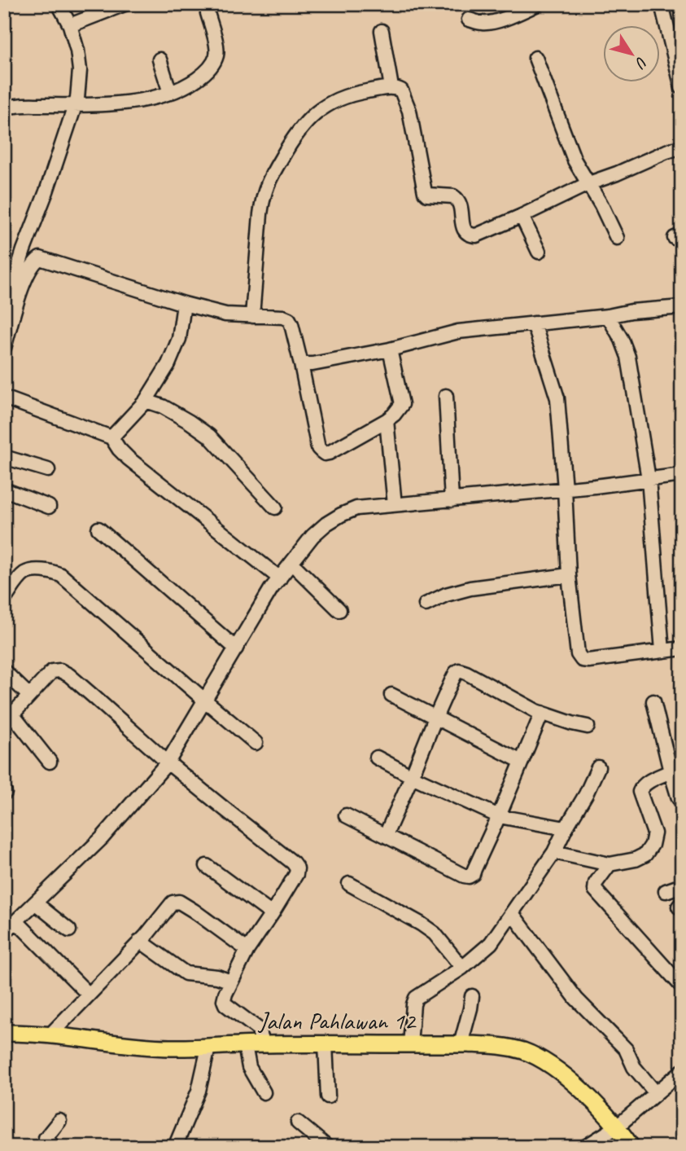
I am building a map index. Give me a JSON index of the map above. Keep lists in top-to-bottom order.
{
  "streets": {
    "main road": ["Jalan Pahlawan 12"]
  },
  "north": "bottom right"
}
